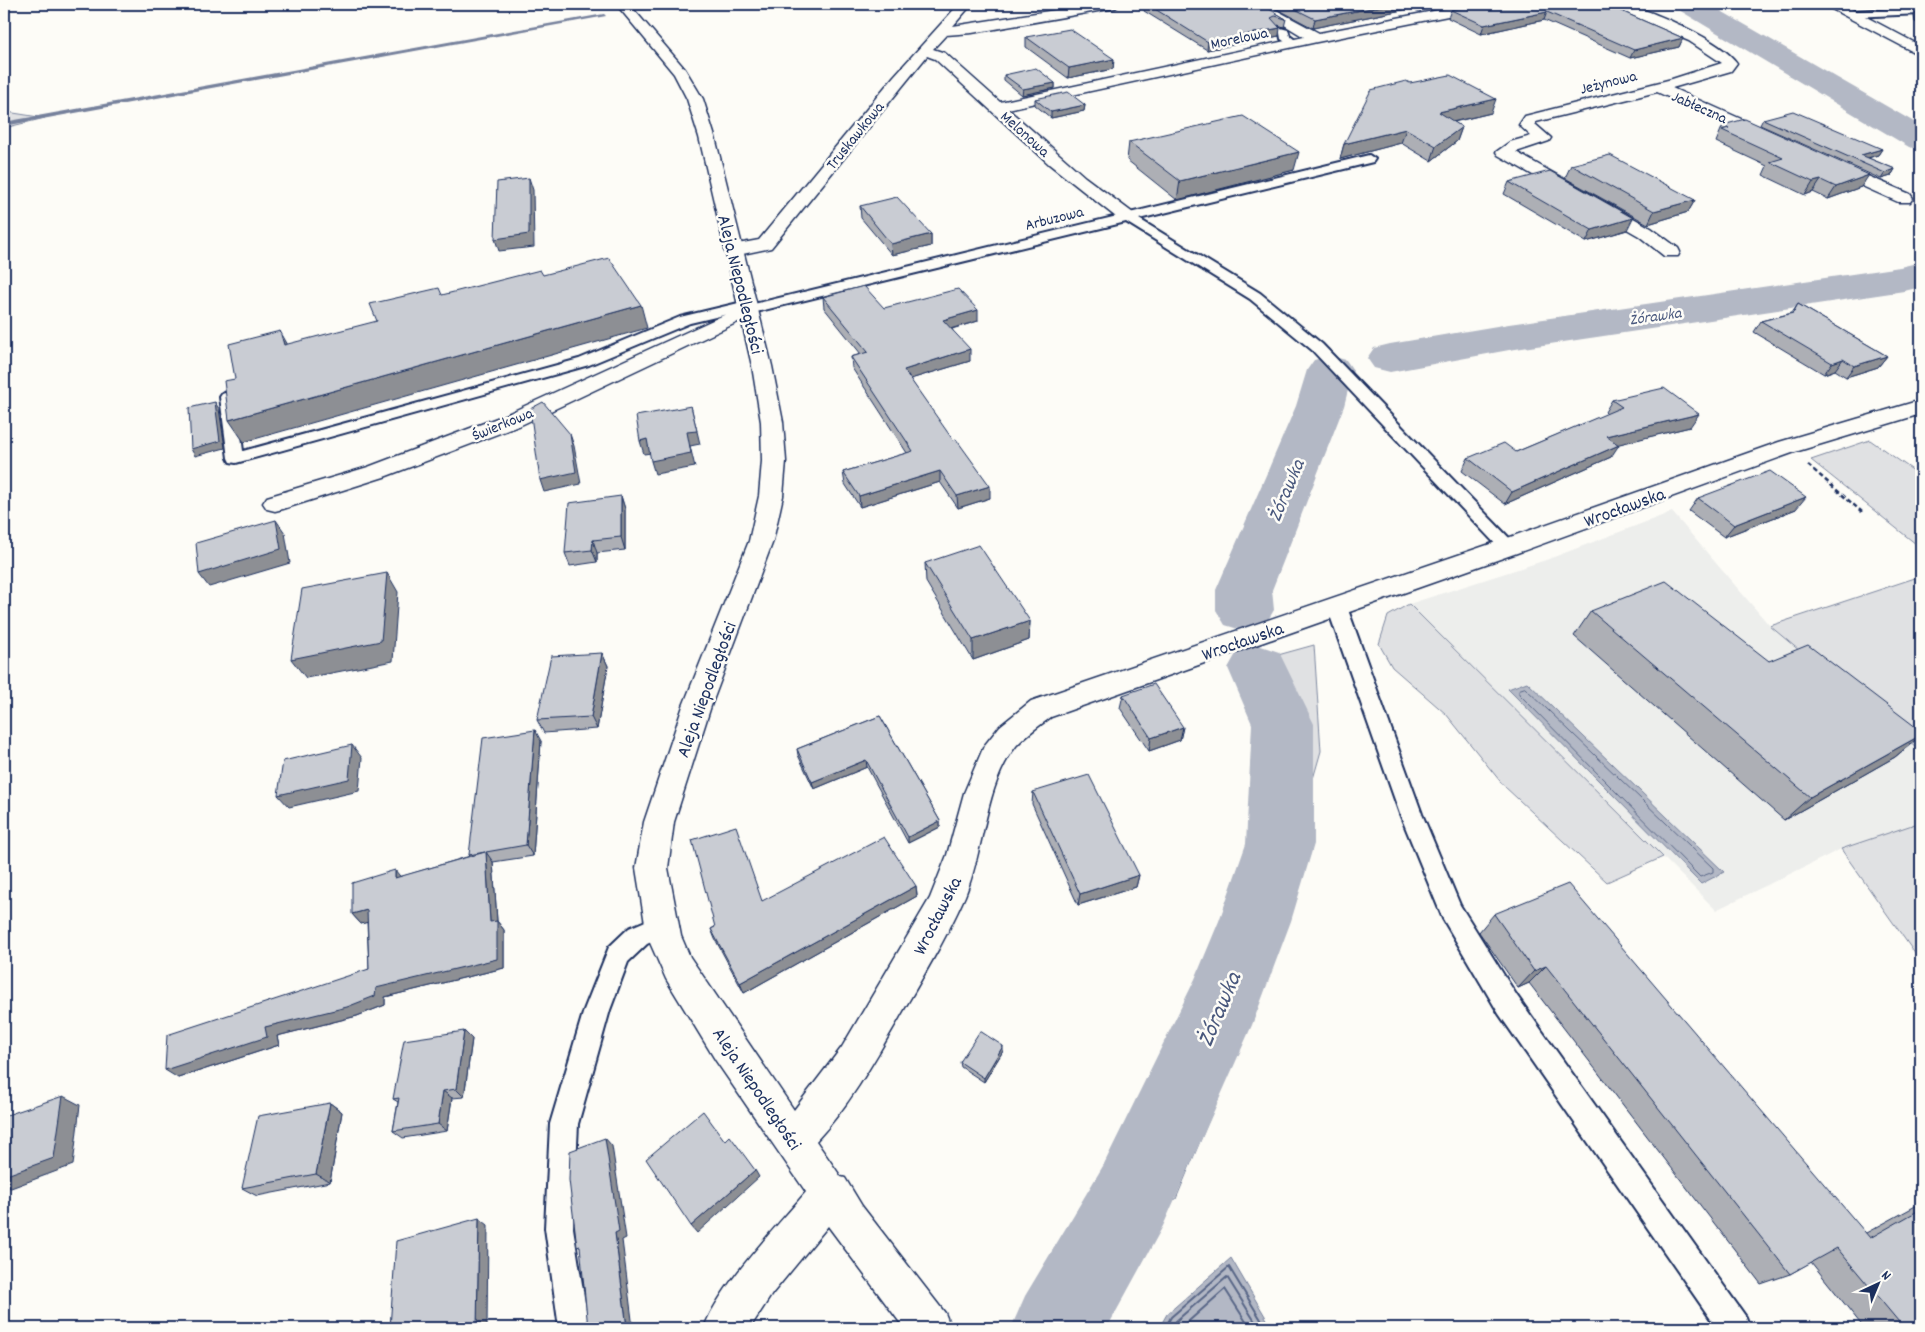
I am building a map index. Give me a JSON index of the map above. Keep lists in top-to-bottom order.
{
  "streets": {
    "street": [
      "Morelowa",
      "Jeżynowa",
      "Jabłeczna",
      "Melonowa",
      "Truskawkowa",
      "Aleja Niepodległości",
      "Świerkowa",
      "Wrocławska"
    ],
    "lane": ["Arbuzowa"]
  },
  "crossings": [
    ["Morelowa", "Melonowa"],
    ["Jeżynowa", "Jabłeczna"],
    ["Melonowa", "Truskawkowa"],
    ["Melonowa", "Arbuzowa"],
    ["Truskawkowa", "Aleja Niepodległości"],
    ["Arbuzowa", "Aleja Niepodległości"],
    ["Arbuzowa", "Świerkowa"],
    ["Aleja Niepodległości", "Świerkowa"],
    ["Aleja Niepodległości", "Wrocławska"]
  ],
  "water": ["Żórawka"],
  "north": "top right"
}
